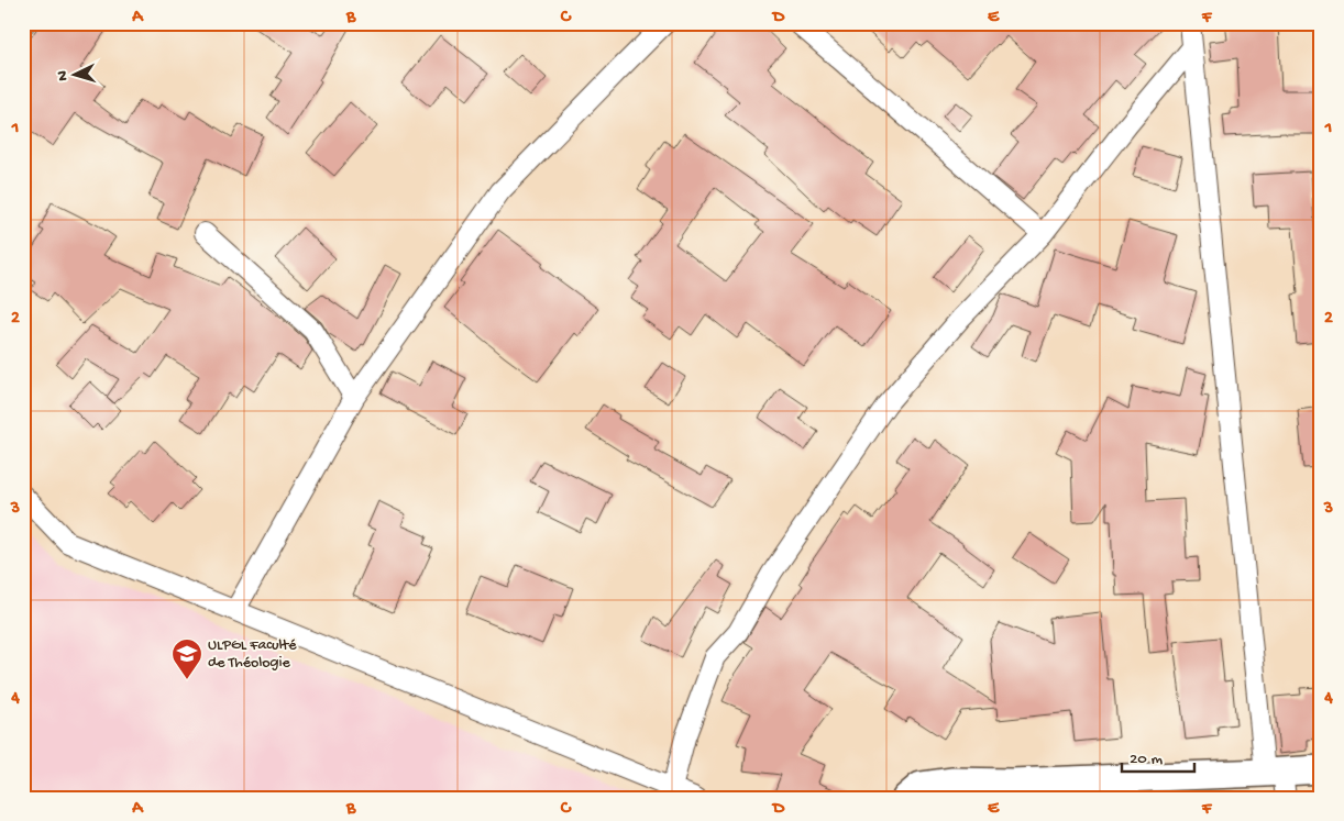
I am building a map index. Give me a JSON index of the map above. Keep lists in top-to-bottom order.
{
  "places": {
    "school or university": ["ULPGL Faculté de Théologie"]
  },
  "scale_bar": "20 m",
  "north": "left",
  "grid": {
    "columns": [
      "A",
      "B",
      "C",
      "D",
      "E",
      "F"
    ],
    "rows": [
      "1",
      "2",
      "3",
      "4"
    ]
  }
}
